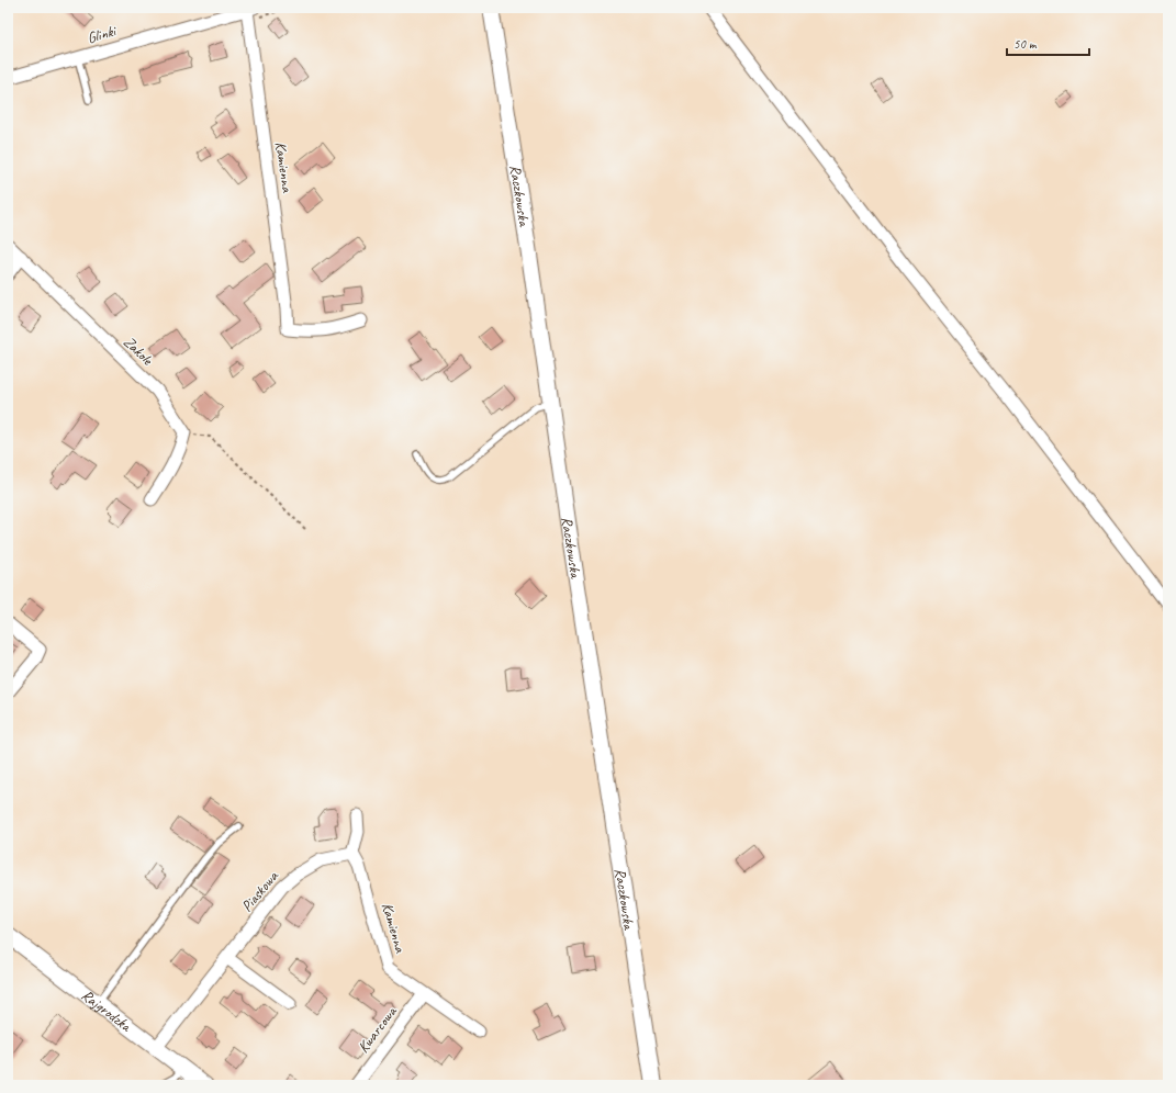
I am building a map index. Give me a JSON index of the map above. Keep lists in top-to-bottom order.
{
  "streets": {
    "street": [
      "Glinki",
      "Kamienna",
      "Raczkowska",
      "Zakole",
      "Piaskowa",
      "Rajgrodzka",
      "Kwarcowa"
    ]
  },
  "crossings": [
    ["Glinki", "Kamienna"],
    ["Kamienna", "Piaskowa"],
    ["Kamienna", "Kwarcowa"],
    ["Piaskowa", "Rajgrodzka"]
  ],
  "scale_bar": "50 m"
}
